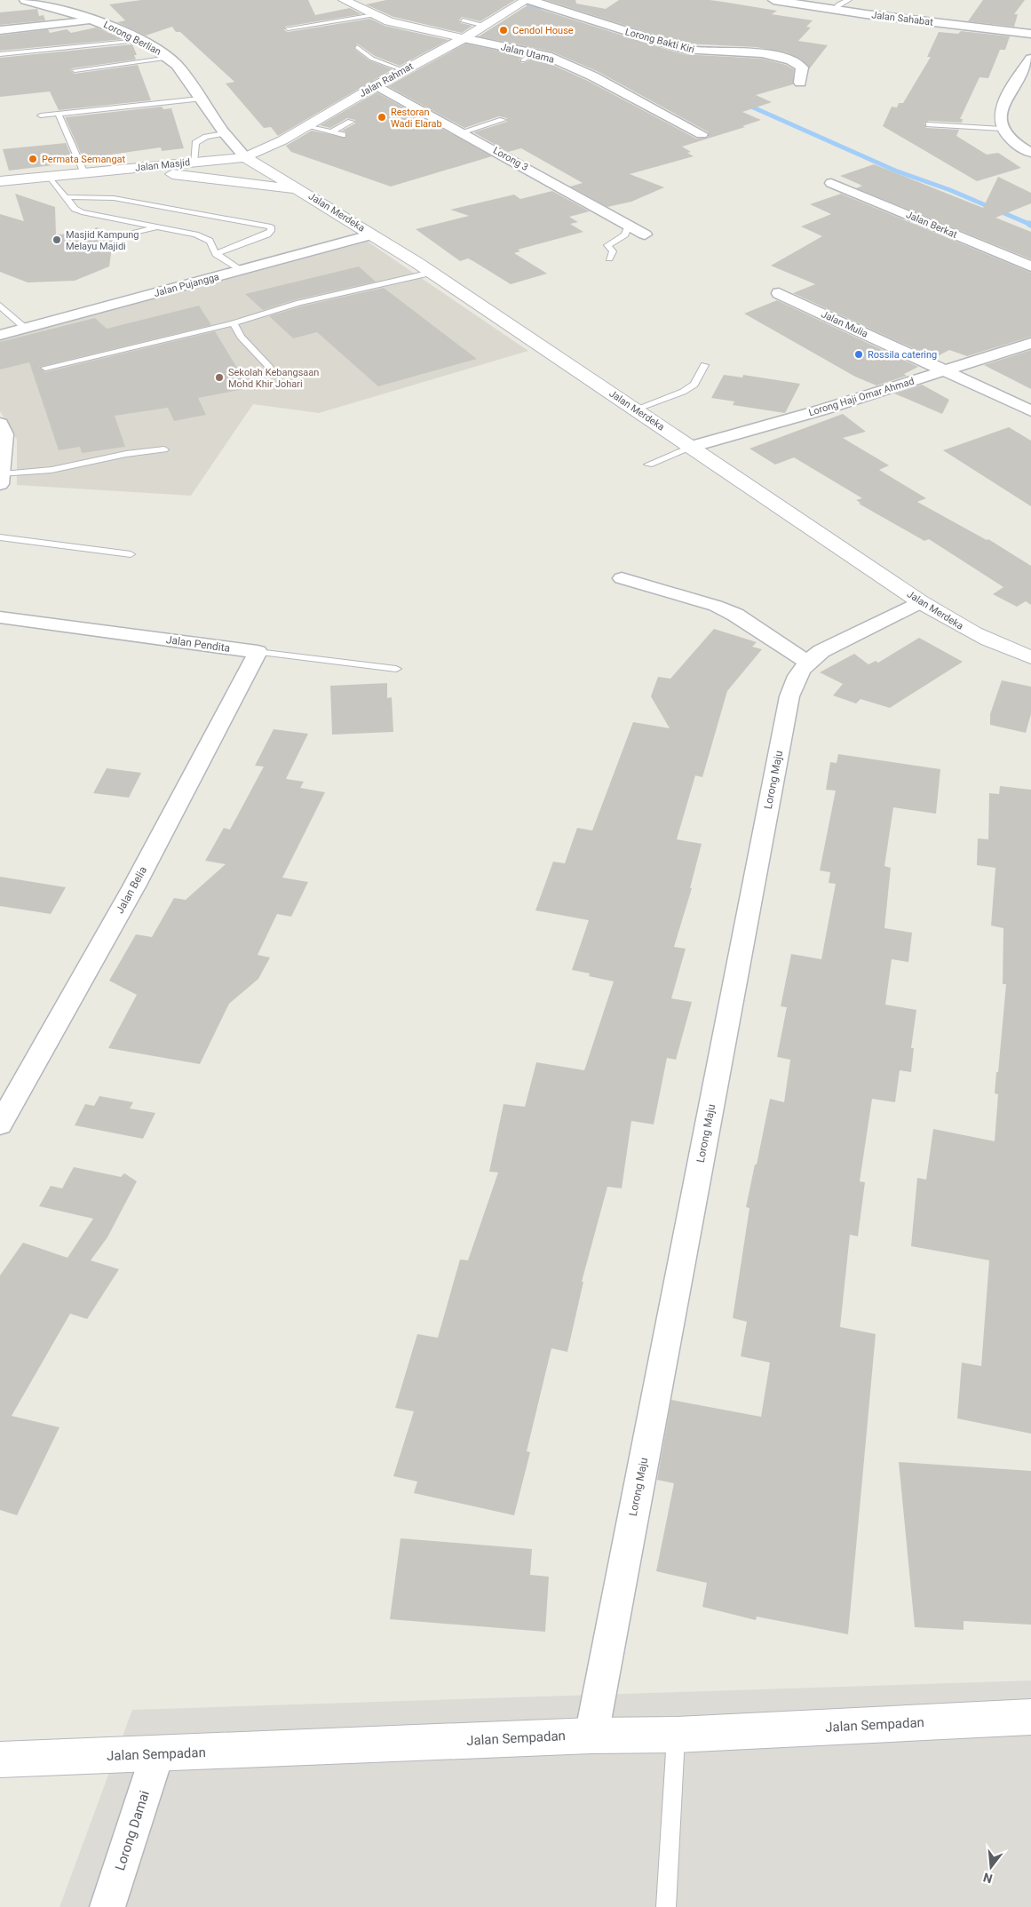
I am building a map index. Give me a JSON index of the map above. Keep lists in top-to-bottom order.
{
  "streets": {
    "street": [
      "Jalan Sahabat",
      "Lorong Berlian",
      "Lorong Bakti Kiri",
      "Jalan Utama",
      "Jalan Rahmat",
      "Lorong 3",
      "Jalan Masjid",
      "Jalan Merdeka",
      "Jalan Berkat",
      "Jalan Pujangga",
      "Jalan Mulia",
      "Lorong Haji Omar Ahmad",
      "Jalan Pendita",
      "Lorong Maju",
      "Jalan Belia",
      "Jalan Sempadan",
      "Lorong Damai"
    ]
  },
  "crossings": [
    ["Lorong Berlian", "Jalan Rahmat"],
    ["Lorong Berlian", "Jalan Masjid"],
    ["Lorong Berlian", "Jalan Merdeka"],
    ["Lorong Bakti Kiri", "Jalan Rahmat"],
    ["Jalan Utama", "Jalan Rahmat"],
    ["Jalan Rahmat", "Lorong 3"],
    ["Jalan Rahmat", "Jalan Masjid"],
    ["Jalan Rahmat", "Jalan Merdeka"],
    ["Jalan Masjid", "Jalan Merdeka"],
    ["Jalan Merdeka", "Jalan Pujangga"],
    ["Jalan Merdeka", "Lorong Haji Omar Ahmad"],
    ["Jalan Merdeka", "Lorong Maju"],
    ["Jalan Mulia", "Lorong Haji Omar Ahmad"],
    ["Jalan Pendita", "Jalan Belia"],
    ["Lorong Maju", "Jalan Sempadan"],
    ["Jalan Sempadan", "Lorong Damai"]
  ],
  "places": [
    "Cendol House",
    "Restoran Wadi Elarab",
    "Permata Semangat",
    "Masjid Kampung Melayu Majidi",
    "Rossila catering",
    "Sekolah Kebangsaan Mohd Khir Johari"
  ],
  "north": "bottom"
}
